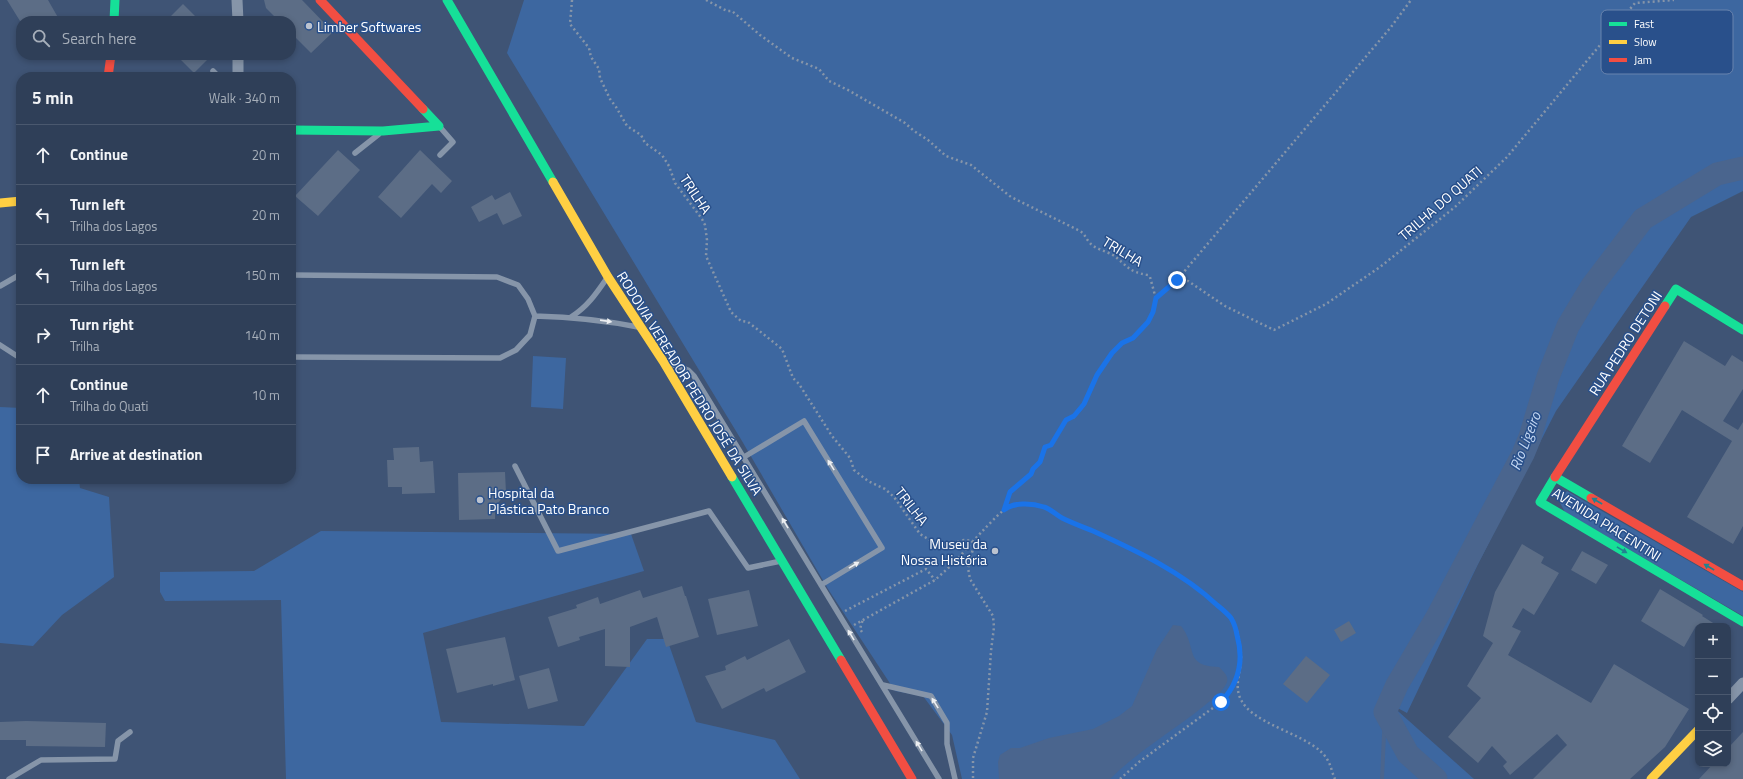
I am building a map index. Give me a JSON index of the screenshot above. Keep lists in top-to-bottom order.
{
  "streets": {
    "street": ["RUA PEDRO DETONI", "RODOVIA VEREADOR PEDRO JOSÉ DA SILVA", "AVENIDA PIACENTINI"],
    "path": ["TRILHA", "TRILHA DO QUATI"]
  },
  "crossings": [
    ["RUA PEDRO DETONI", "AVENIDA PIACENTINI"]
  ],
  "water": ["Rio Ligeiro"],
  "places": ["Limber Softwares", "Hospital da Plástica Pato Branco", "Museu da Nossa História"],
  "legend": ["Fast", "Slow", "Jam"],
  "page": {
    "search": "Search here",
    "heading": ["5 min", "Walk · 340 m"],
    "list": [
      ["Continue", "20 m"],
      ["Turn left", "Trilha dos Lagos", "20 m"],
      ["Turn left", "Trilha dos Lagos", "150 m"],
      ["Turn right", "Trilha", "140 m"],
      ["Continue", "Trilha do Quati", "10 m"],
      "Arrive at destination"
    ],
    "map_buttons": ["+", "−"]
  }
}
